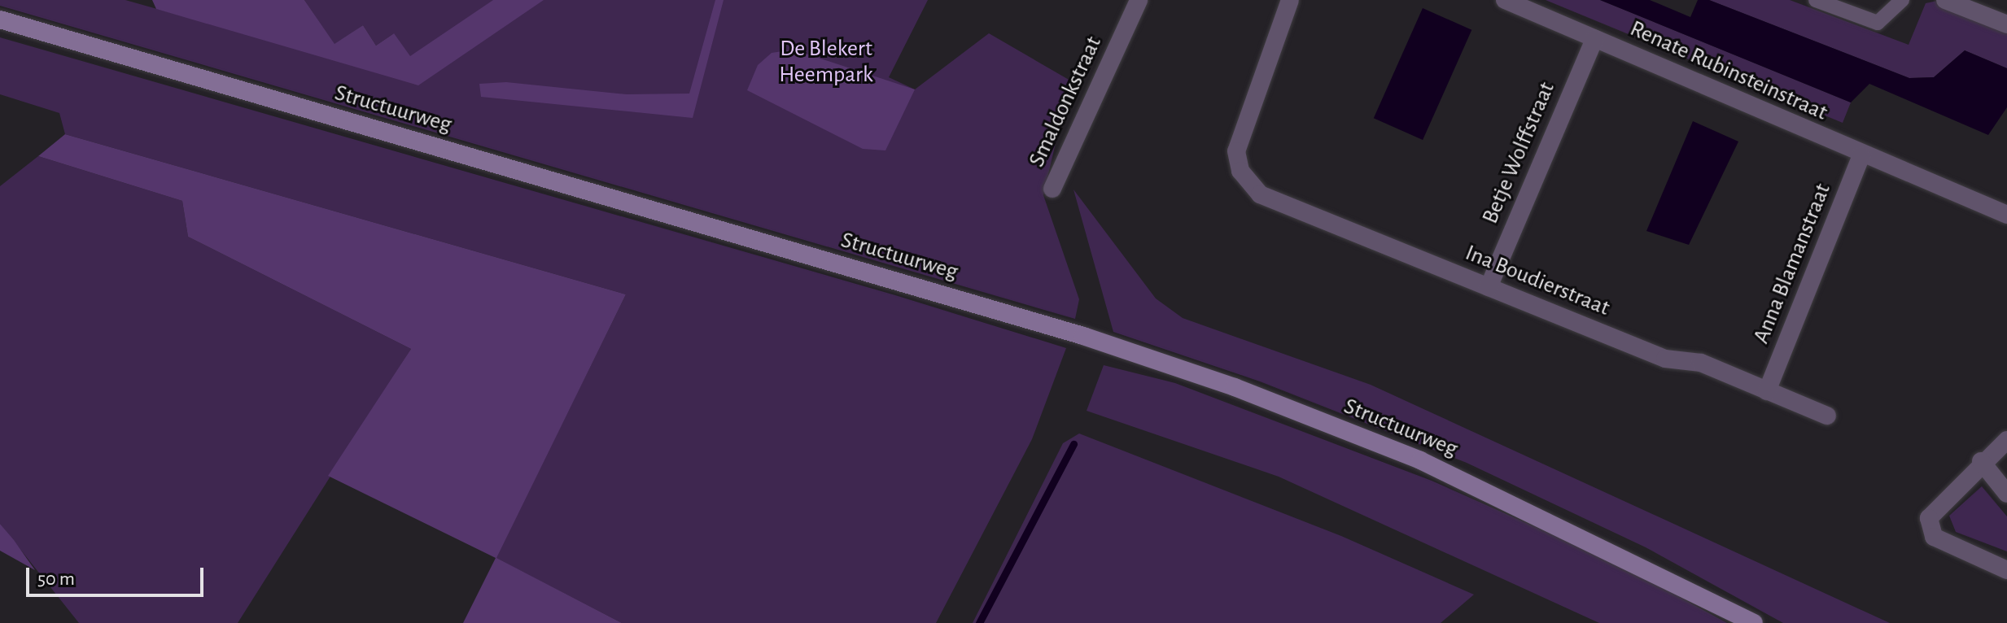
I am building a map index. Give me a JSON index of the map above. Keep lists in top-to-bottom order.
{
  "streets": {
    "main road": ["Structuurweg"],
    "street": [
      "Renate Rubinsteinstraat",
      "Smaldonkstraat",
      "Betje Wolffstraat",
      "Anna Blamanstraat",
      "Ina Boudierstraat"
    ]
  },
  "crossings": [
    ["Renate Rubinsteinstraat", "Betje Wolffstraat"],
    ["Renate Rubinsteinstraat", "Anna Blamanstraat"],
    ["Betje Wolffstraat", "Ina Boudierstraat"],
    ["Anna Blamanstraat", "Ina Boudierstraat"]
  ],
  "parks": ["De Blekert Heempark"],
  "scale_bar": "50 m"
}
